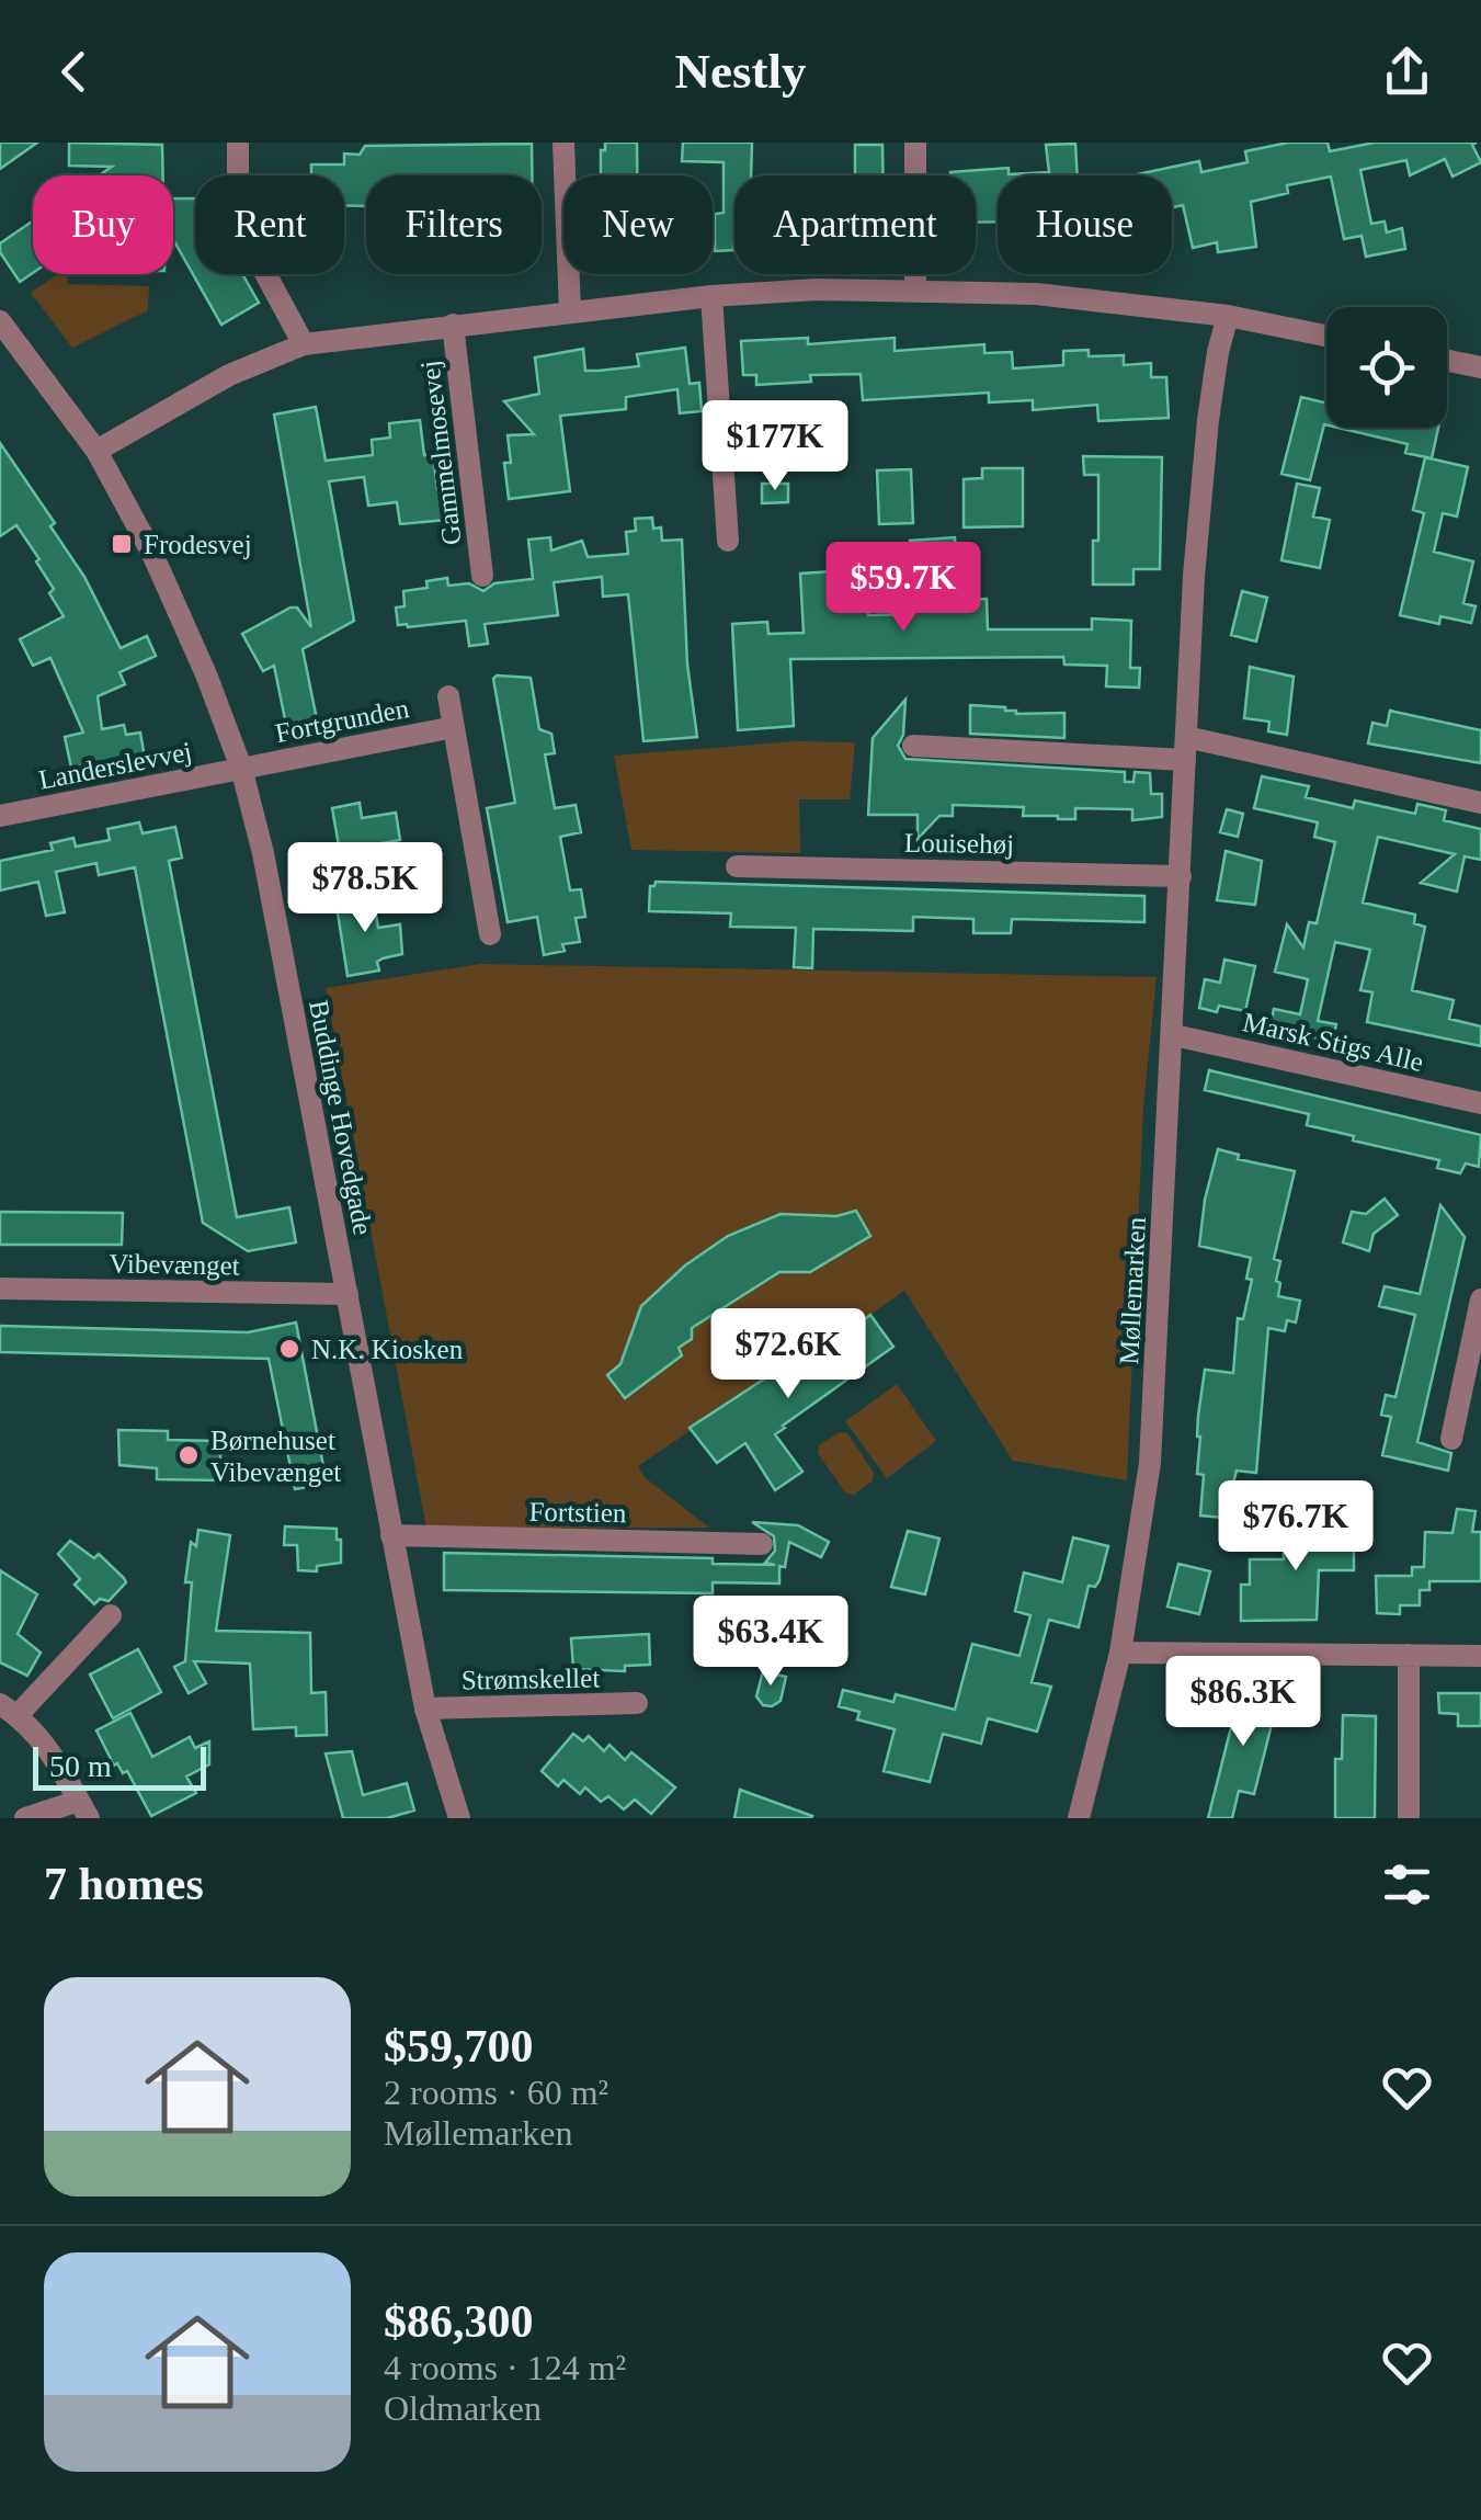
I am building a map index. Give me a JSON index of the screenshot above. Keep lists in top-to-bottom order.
{
  "streets": {
    "street": [
      "Gammelmosevej",
      "Fortgrunden",
      "Landerslevvej",
      "Louisehøj",
      "Marsk Stigs Alle",
      "Buddinge Hovedgade",
      "Vibevænget",
      "Møllemarken",
      "Fortstien",
      "Strømskellet"
    ]
  },
  "crossings": [
    ["Gammelmosevej", "Buddinge Hovedgade"],
    ["Gammelmosevej", "Møllemarken"],
    ["Fortgrunden", "Landerslevvej"],
    ["Fortgrunden", "Buddinge Hovedgade"],
    ["Landerslevvej", "Buddinge Hovedgade"],
    ["Louisehøj", "Møllemarken"],
    ["Marsk Stigs Alle", "Møllemarken"],
    ["Buddinge Hovedgade", "Vibevænget"],
    ["Buddinge Hovedgade", "Fortstien"],
    ["Buddinge Hovedgade", "Strømskellet"]
  ],
  "places": {
    "transit": ["Frodesvej"],
    "other": ["N.K. Kiosken", "Børnehuset Vibevænget"]
  },
  "scale_bar": "50 m",
  "page": {
    "header": "Nestly",
    "chip": [
      "Buy",
      "Rent",
      "Filters",
      "New",
      "Apartment",
      "House"
    ],
    "price": [
      "$177K",
      "$59.7K",
      "$78.5K",
      "$72.6K",
      "$76.7K",
      "$63.4K",
      "$86.3K"
    ],
    "scale": "50 m",
    "heading": "7 homes",
    "list": [
      {
        "name": "$59,700",
        "note": "2 rooms · 60 m² · Møllemarken"
      },
      {
        "name": "$86,300",
        "note": "4 rooms · 124 m² · Oldmarken"
      }
    ]
  }
}
